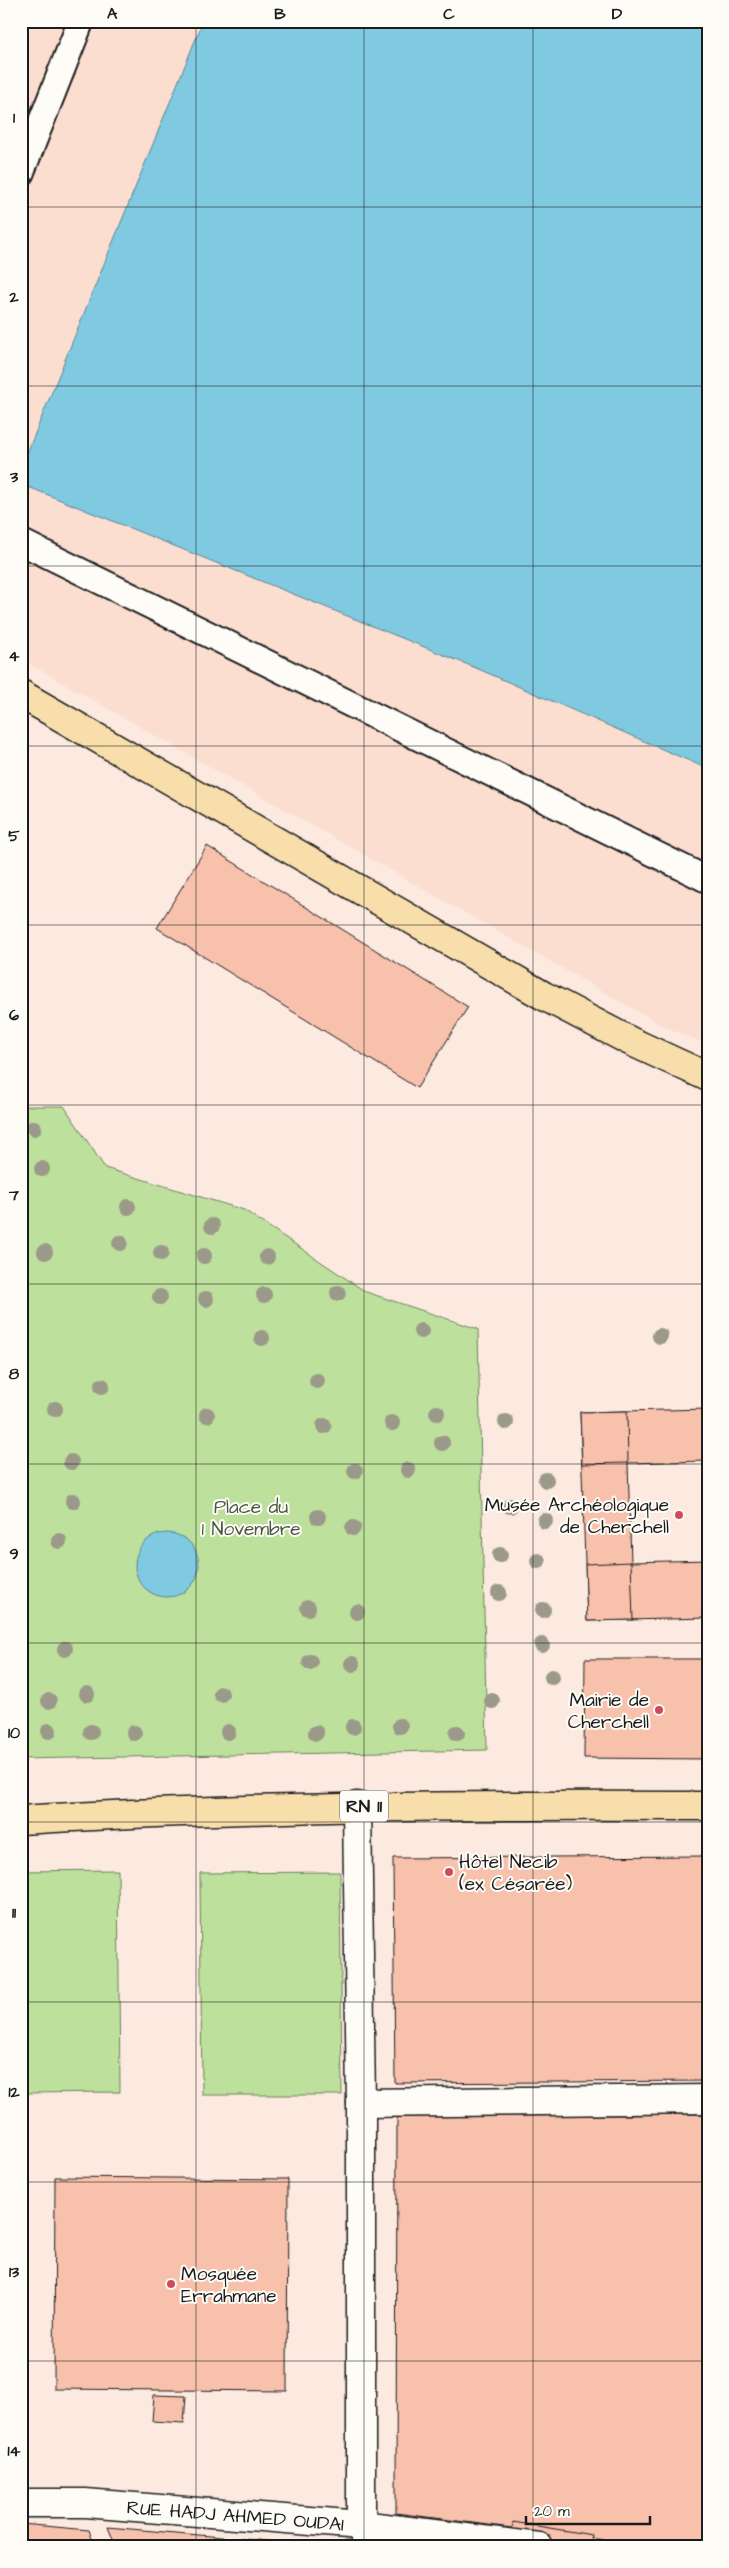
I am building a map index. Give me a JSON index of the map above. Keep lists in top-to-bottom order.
{
  "streets": {
    "main road": ["RN 11"],
    "street": ["RUE HADJ AHMED OUDAI"]
  },
  "parks": ["Place du 1 Novembre"],
  "places": [
    "Musée Archéologique de Cherchell",
    "Mairie de Cherchell",
    "Hôtel Necib (ex Césarée)",
    "Mosquée Errahmane"
  ],
  "scale_bar": "20 m",
  "grid": {
    "columns": [
      "A",
      "B",
      "C",
      "D"
    ],
    "rows": [
      "1",
      "2",
      "3",
      "4",
      "5",
      "6",
      "7",
      "8",
      "9",
      "10",
      "11",
      "12",
      "13",
      "14"
    ]
  }
}
